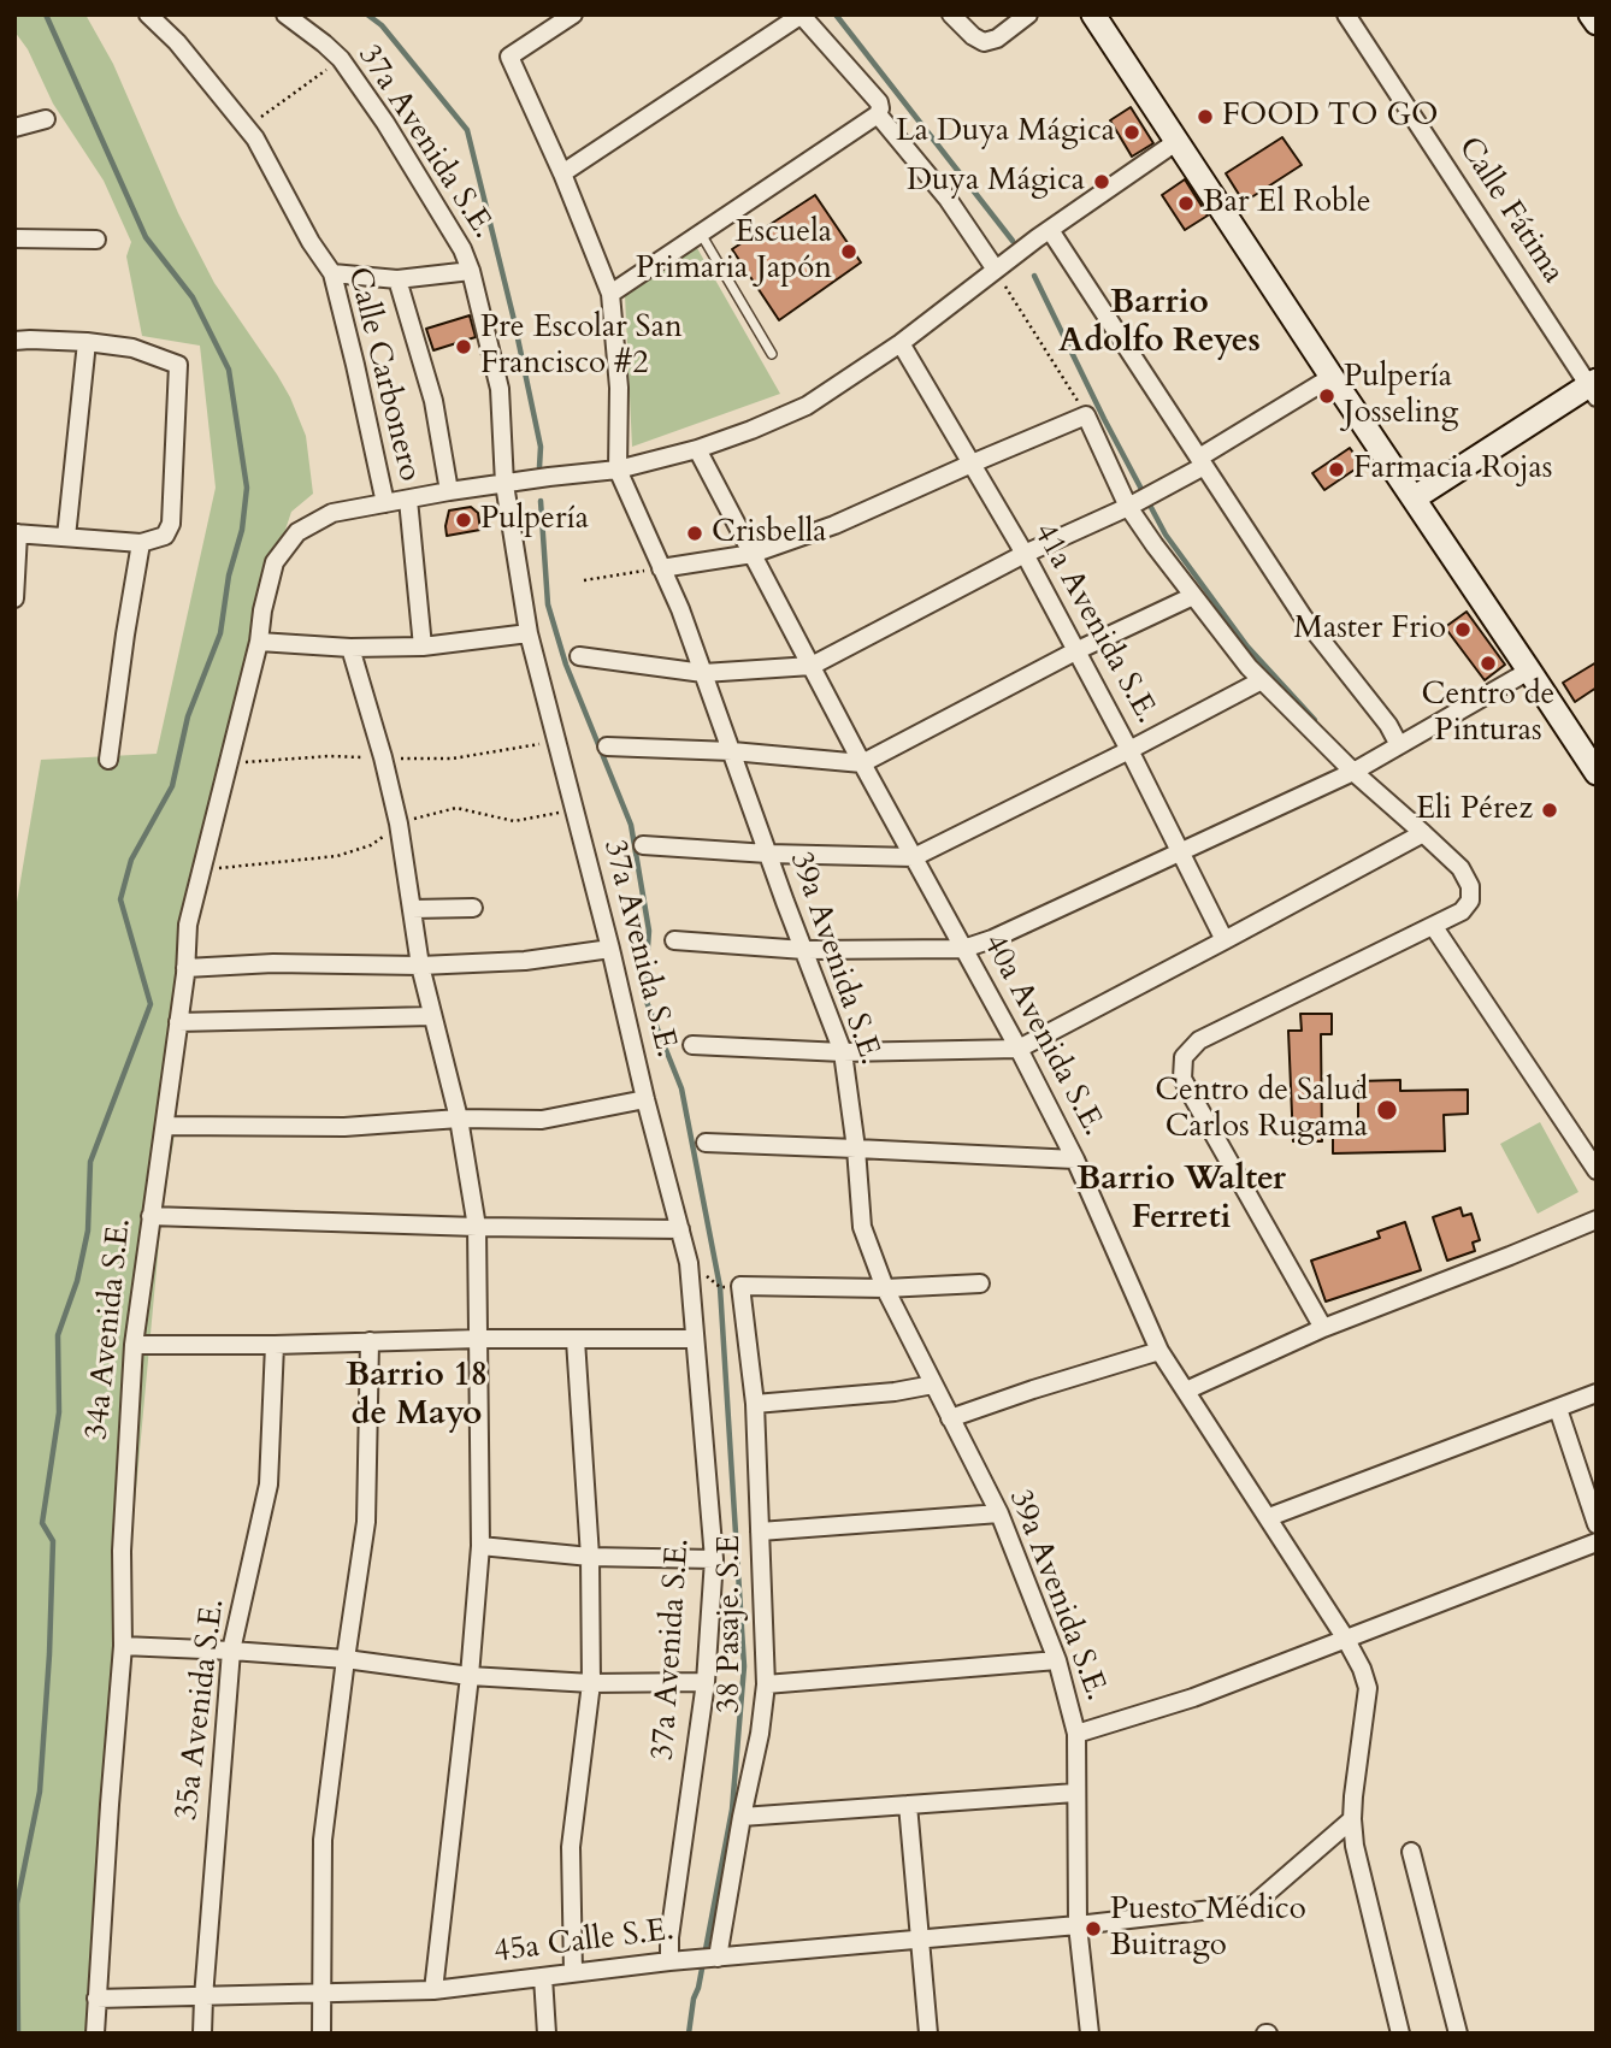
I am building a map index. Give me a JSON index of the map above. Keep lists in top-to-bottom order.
{
  "streets": {
    "street": [
      "37a Avenida S.E.",
      "Calle Fátima",
      "Calle Carbonero",
      "41a Avenida S.E.",
      "39a Avenida S.E.",
      "40a Avenida S.E.",
      "34a Avenida S.E.",
      "38 Pasaje. S.E",
      "35a Avenida S.E.",
      "45a Calle S.E."
    ]
  },
  "crossings": [
    ["37a Avenida S.E.", "34a Avenida S.E."],
    ["37a Avenida S.E.", "45a Calle S.E."],
    ["Calle Carbonero", "34a Avenida S.E."],
    ["41a Avenida S.E.", "34a Avenida S.E."],
    ["39a Avenida S.E.", "34a Avenida S.E."],
    ["39a Avenida S.E.", "45a Calle S.E."],
    ["40a Avenida S.E.", "34a Avenida S.E."],
    ["40a Avenida S.E.", "45a Calle S.E."],
    ["34a Avenida S.E.", "45a Calle S.E."],
    ["38 Pasaje. S.E", "45a Calle S.E."],
    ["35a Avenida S.E.", "45a Calle S.E."]
  ],
  "districts": ["Barrio Adolfo Reyes", "Barrio Walter Ferreti", "Barrio 18 de Mayo"],
  "places": [
    "FOOD TO GO",
    "La Duya Mágica",
    "Duya Mágica",
    "Bar El Roble",
    "Escuela Primaria Japón",
    "Pre Escolar San Francisco #2",
    "Pulpería Josseling",
    "Farmacia Rojas",
    "Pulpería",
    "Crisbella",
    "Master Frio",
    "Centro de Pinturas",
    "Eli Pérez",
    "Centro de Salud Carlos Rugama",
    "Puesto Médico Buitrago"
  ]
}
